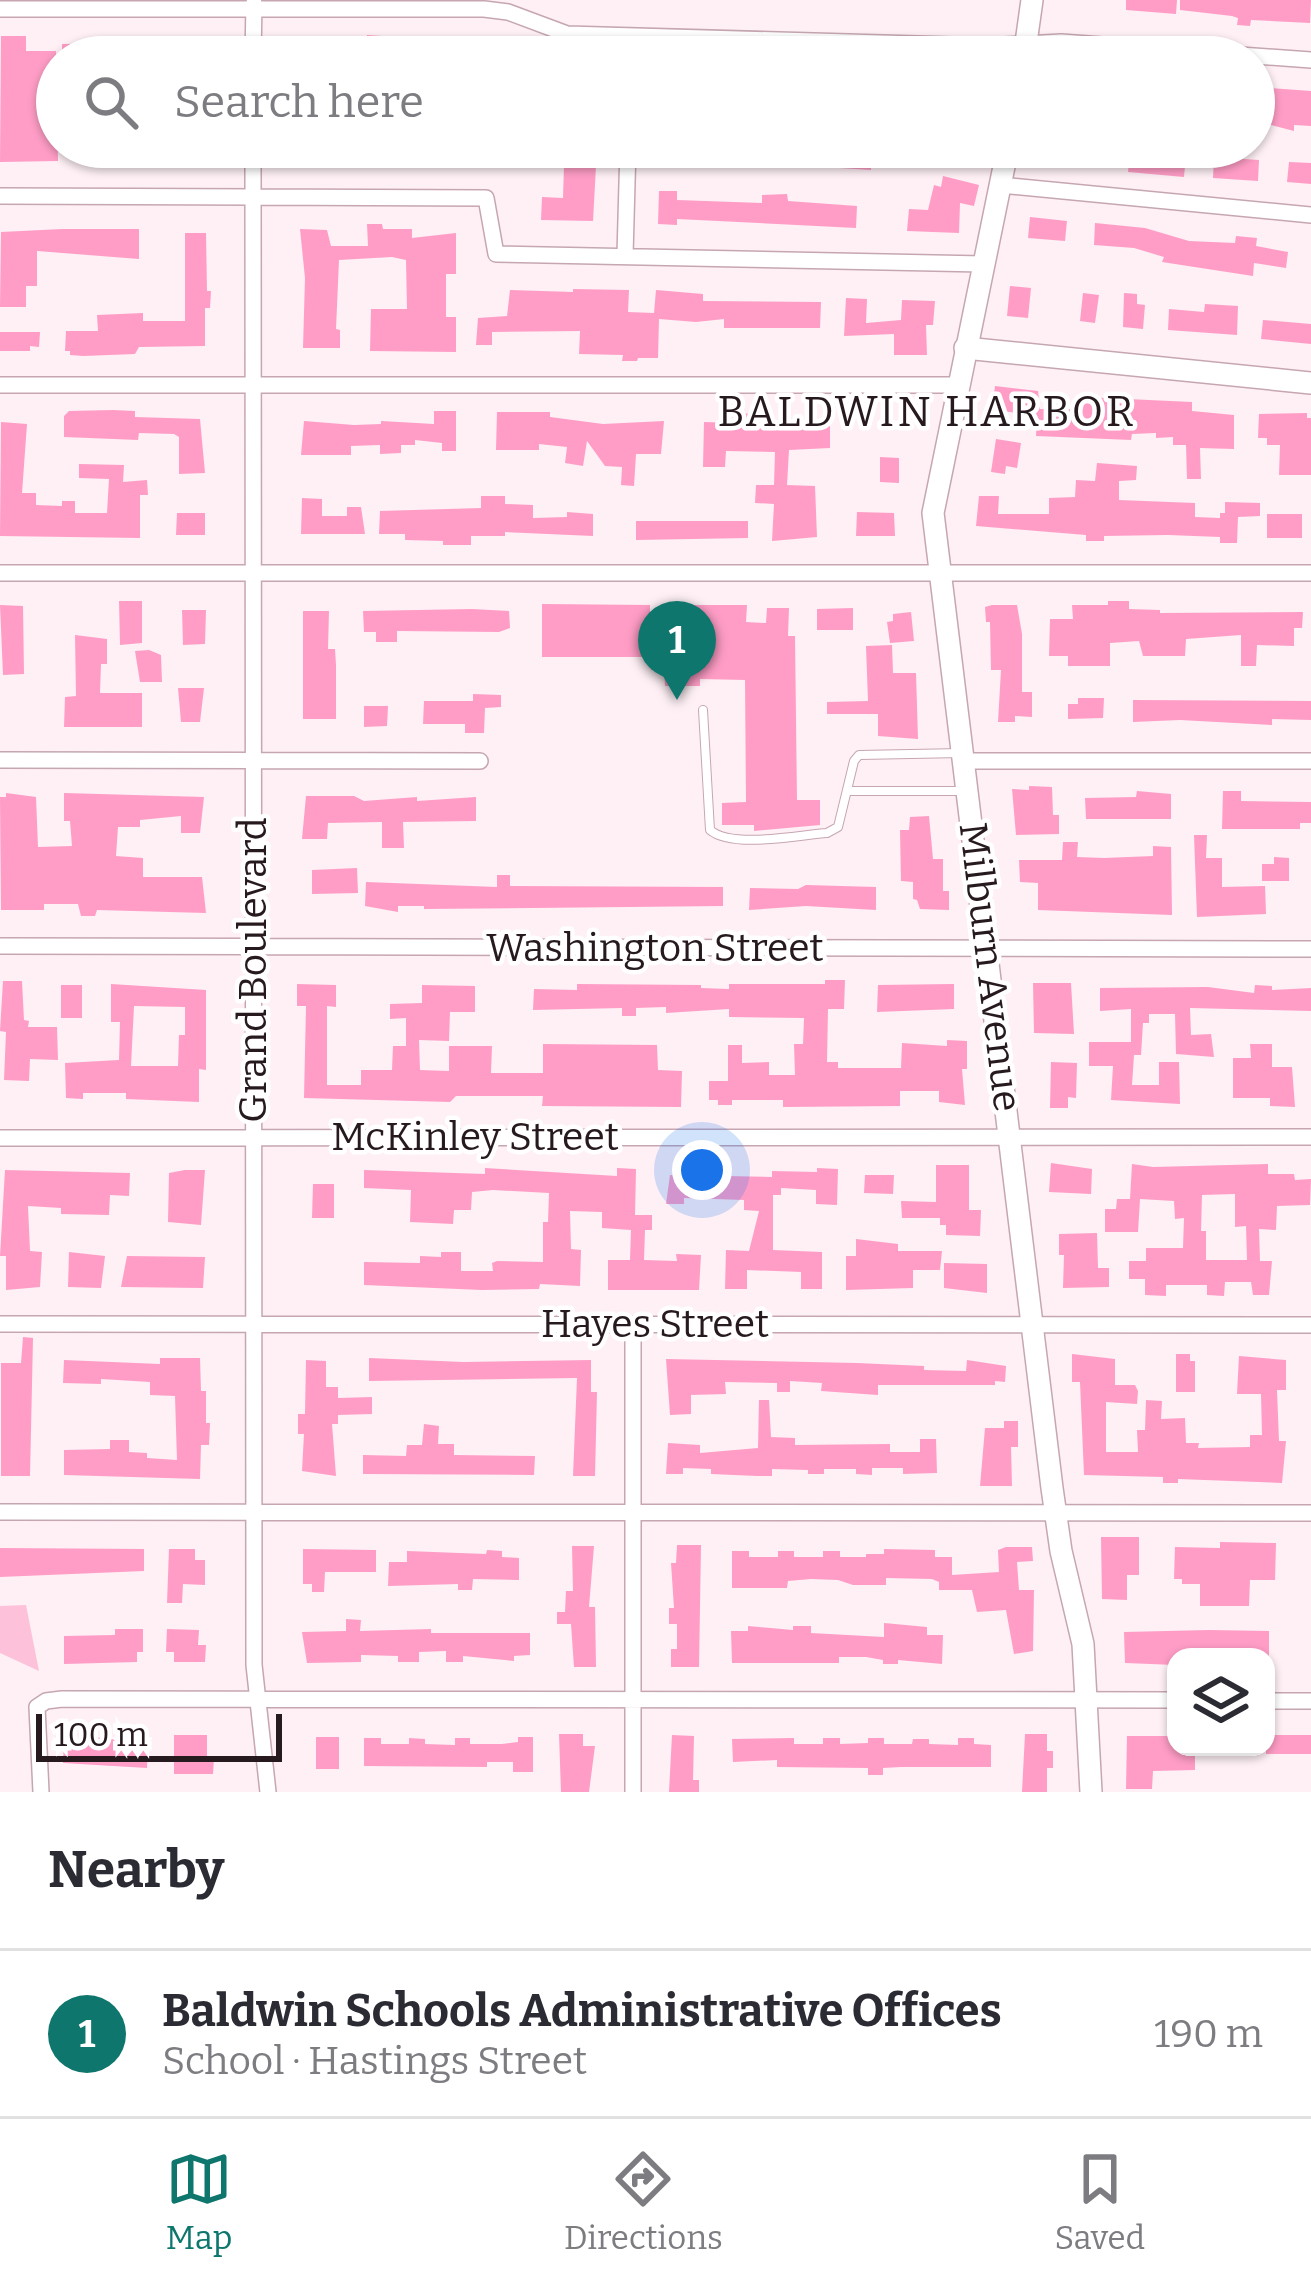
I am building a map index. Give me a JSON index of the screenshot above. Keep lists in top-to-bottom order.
{
  "streets": {
    "main road": ["Milburn Avenue"],
    "street": [
      "Washington Street",
      "Grand Boulevard",
      "McKinley Street",
      "Hayes Street"
    ]
  },
  "crossings": [
    ["Washington Street", "Milburn Avenue"],
    ["Washington Street", "Grand Boulevard"],
    ["Milburn Avenue", "McKinley Street"],
    ["Milburn Avenue", "Hayes Street"],
    ["Grand Boulevard", "McKinley Street"],
    ["Grand Boulevard", "Hayes Street"]
  ],
  "districts": ["BALDWIN HARBOR"],
  "scale_bar": "100 m",
  "page": {
    "search": "Search here",
    "pins": "1",
    "scale": "100 m",
    "heading": "Nearby",
    "list": [
      {
        "mark": "1",
        "name": "Baldwin Schools Administrative Offices",
        "note": "School · Hastings Street",
        "value": "190 m"
      }
    ],
    "nav": ["Map", "Directions", "Saved"]
  }
}
